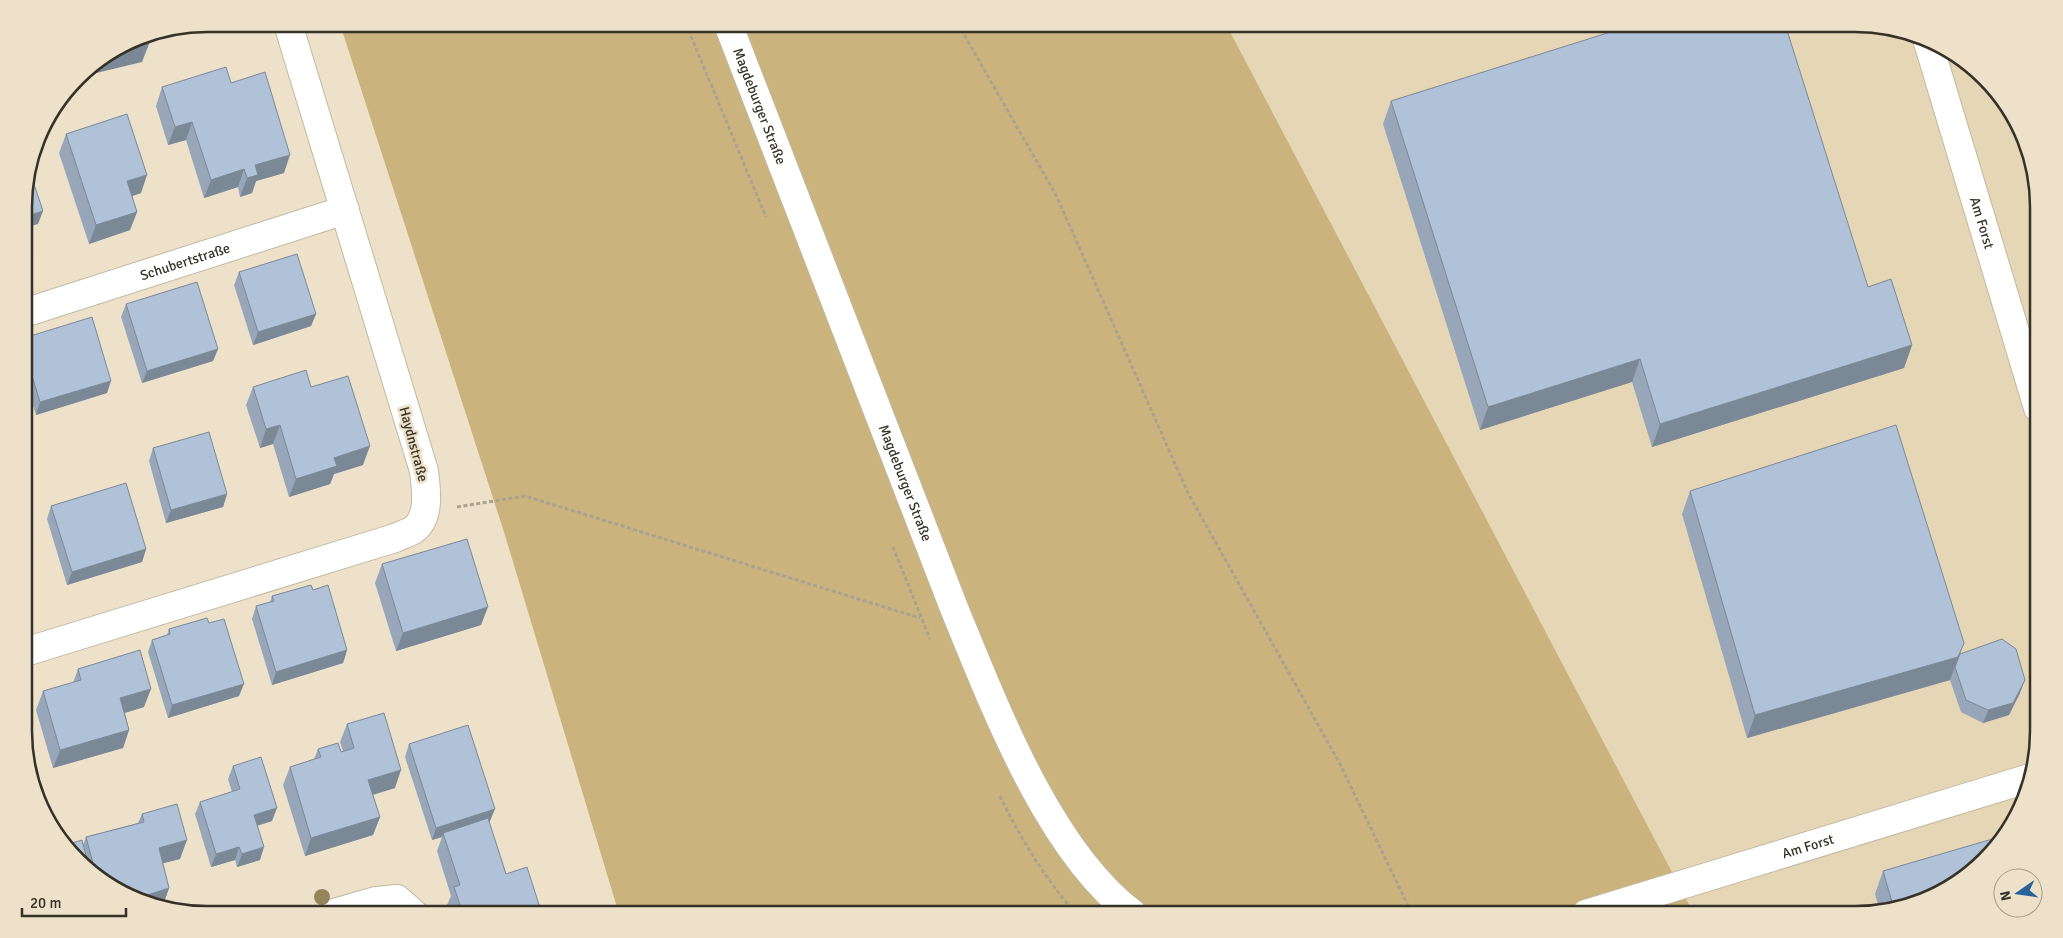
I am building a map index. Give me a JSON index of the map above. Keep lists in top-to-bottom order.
{
  "streets": {
    "street": [
      "Magdeburger Straße",
      "Am Forst",
      "Schubertstraße",
      "Haydnstraße"
    ]
  },
  "crossings": [
    ["Schubertstraße", "Haydnstraße"]
  ],
  "scale_bar": "20 m",
  "north": "left"
}
